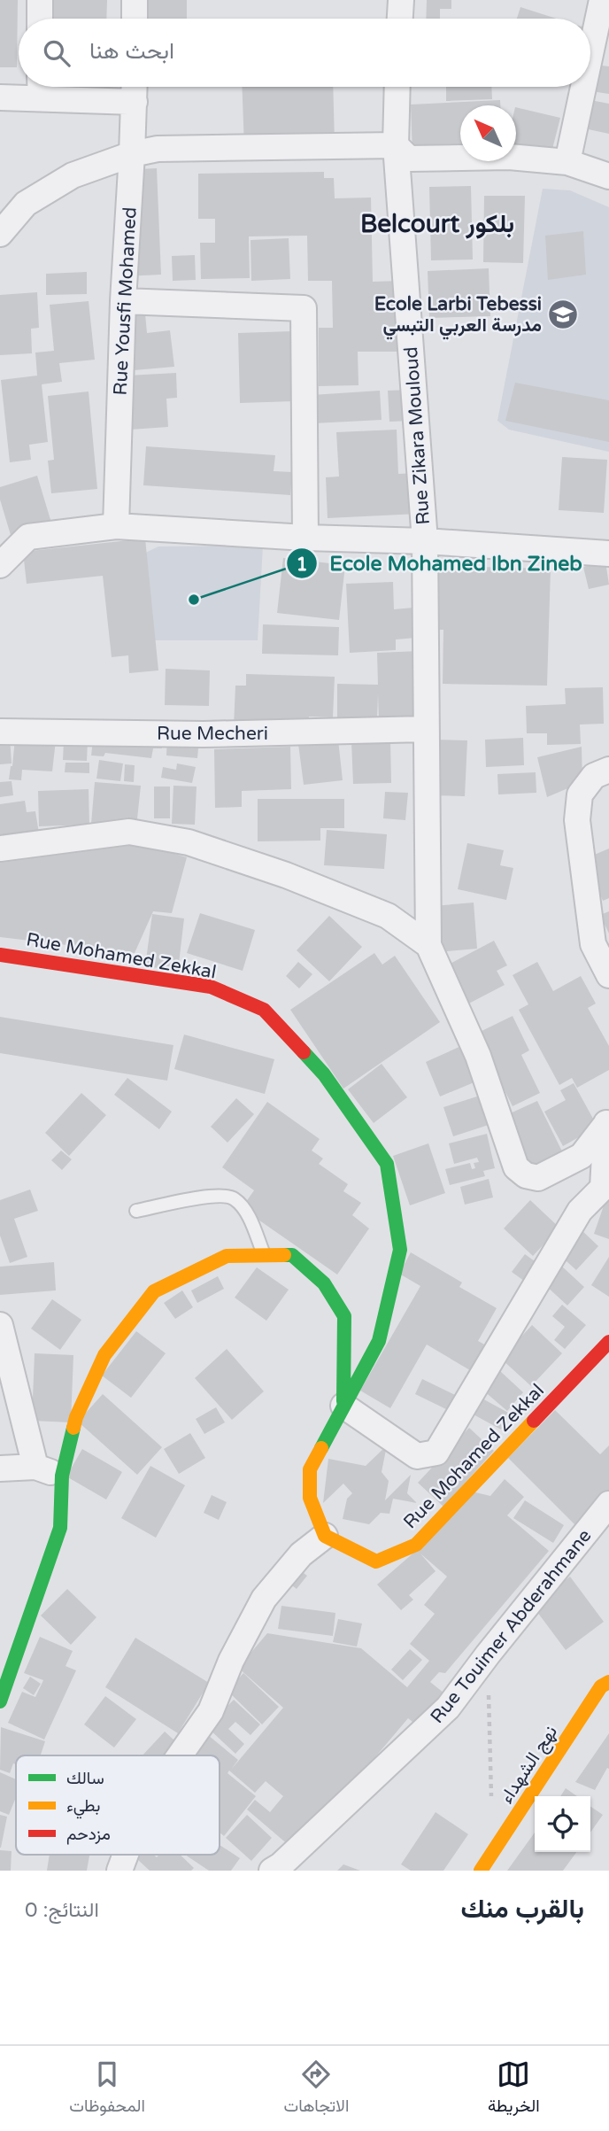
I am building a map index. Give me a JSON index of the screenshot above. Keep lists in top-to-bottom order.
{
  "streets": {
    "street": [
      "Rue Yousfi Mohamed",
      "Rue Zikara Mouloud",
      "Rue Mecheri",
      "Rue Mohamed Zekkal",
      "Rue Touimer Abderahmane",
      "نهج الشهداء"
    ]
  },
  "crossings": [
    ["Rue Zikara Mouloud", "Rue Mecheri"]
  ],
  "districts": ["Belcourt بلكور"],
  "places": {
    "school or university": ["Ecole Larbi Tebessi مدرسة العربي التبسي"],
    "other": ["Ecole Mohamed Ibn Zineb"]
  },
  "legend": ["سالك", "بطيء", "مزدحم"],
  "north": "top left",
  "page": {
    "search": "ابحث هنا",
    "heading": ["بالقرب منك", "النتائج: 0"],
    "nav": ["الخريطة", "الاتجاهات", "المحفوظات"]
  }
}
